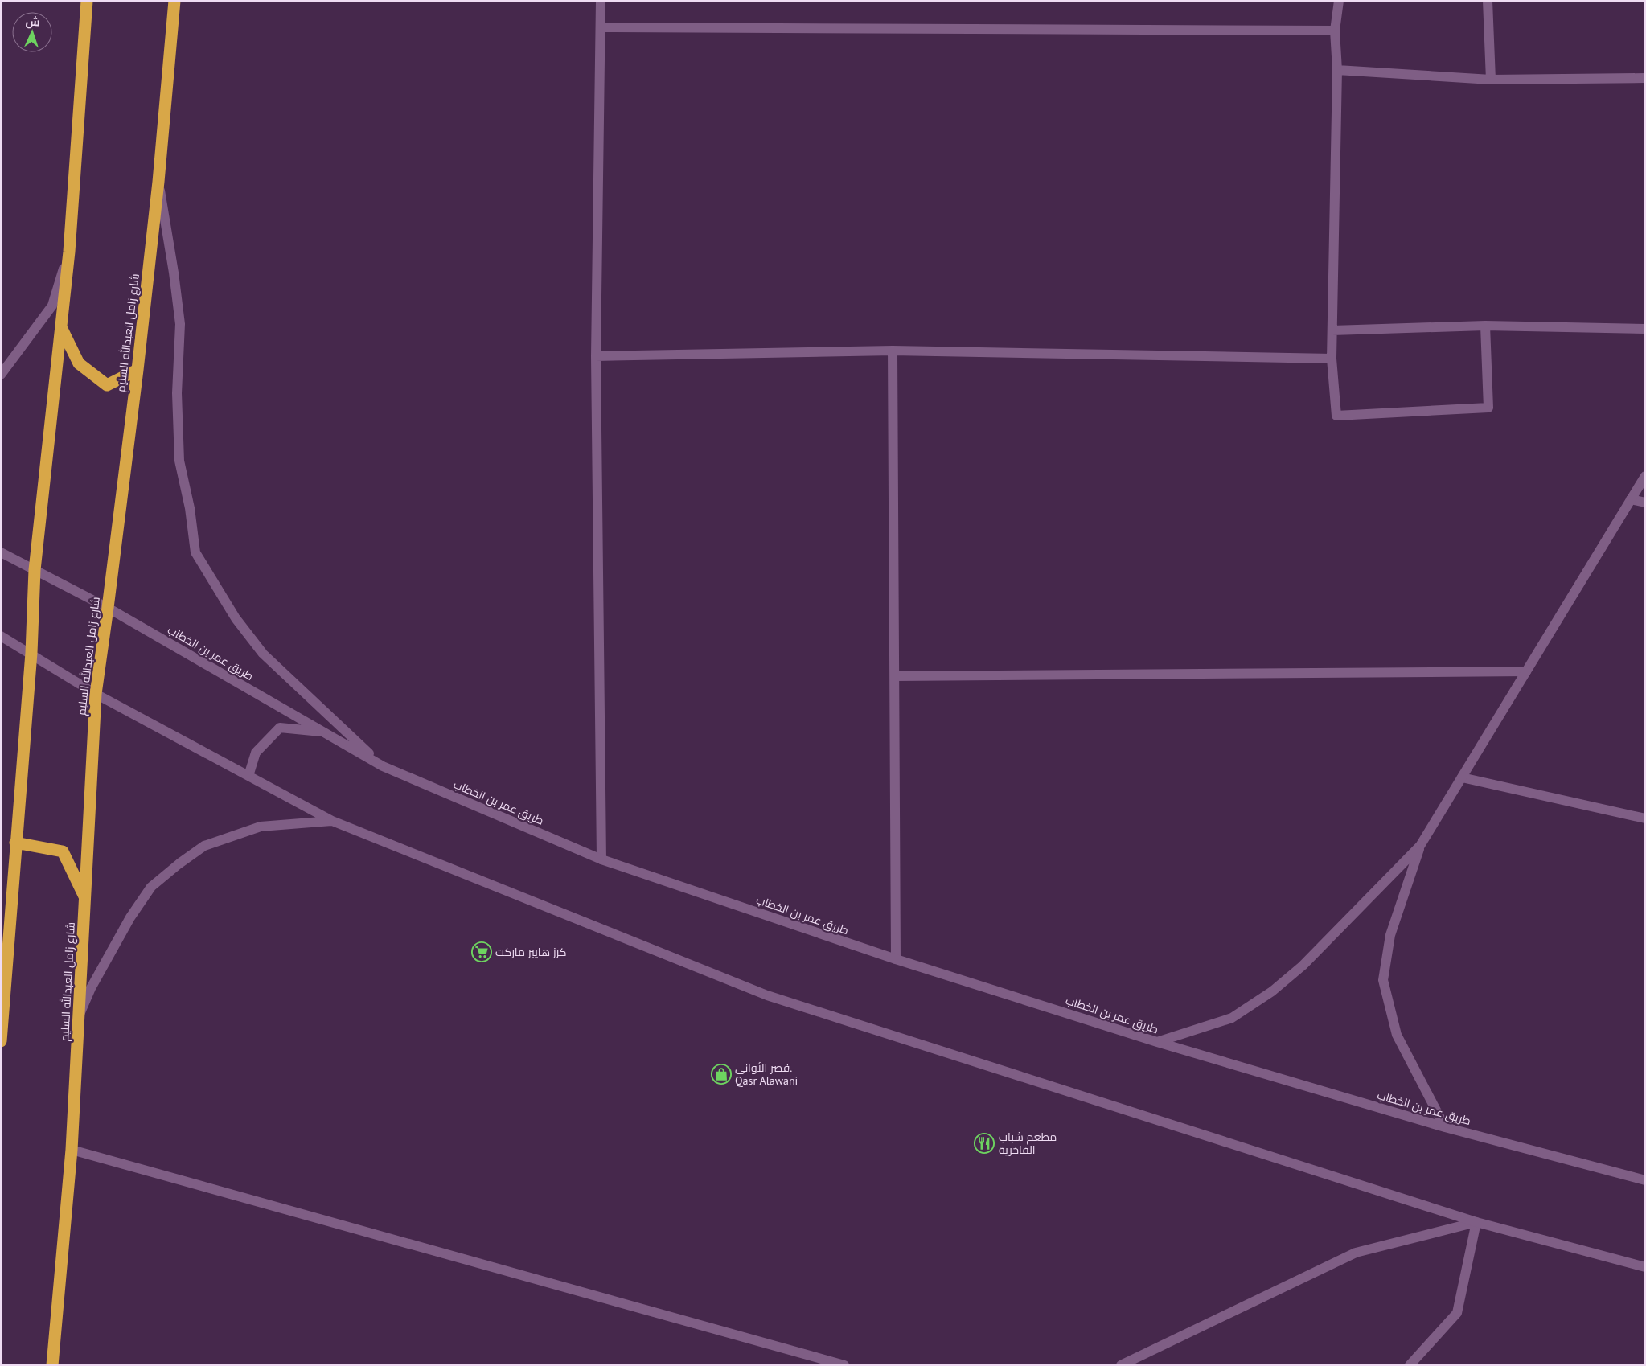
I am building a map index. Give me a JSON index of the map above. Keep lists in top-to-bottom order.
{
  "streets": {
    "highway": ["شارع زامل العبدالله السليم"],
    "street": ["طريق عمر بن الخطاب"]
  },
  "crossings": [
    ["شارع زامل العبدالله السليم", "طريق عمر بن الخطاب"]
  ],
  "places": {
    "supermarket": ["كرز هايبر ماركت"],
    "shop": ["قصر الأواني. Qasr Alawani"],
    "restaurant": ["مطعم شباب الفاخرية"]
  },
  "north": "top"
}
